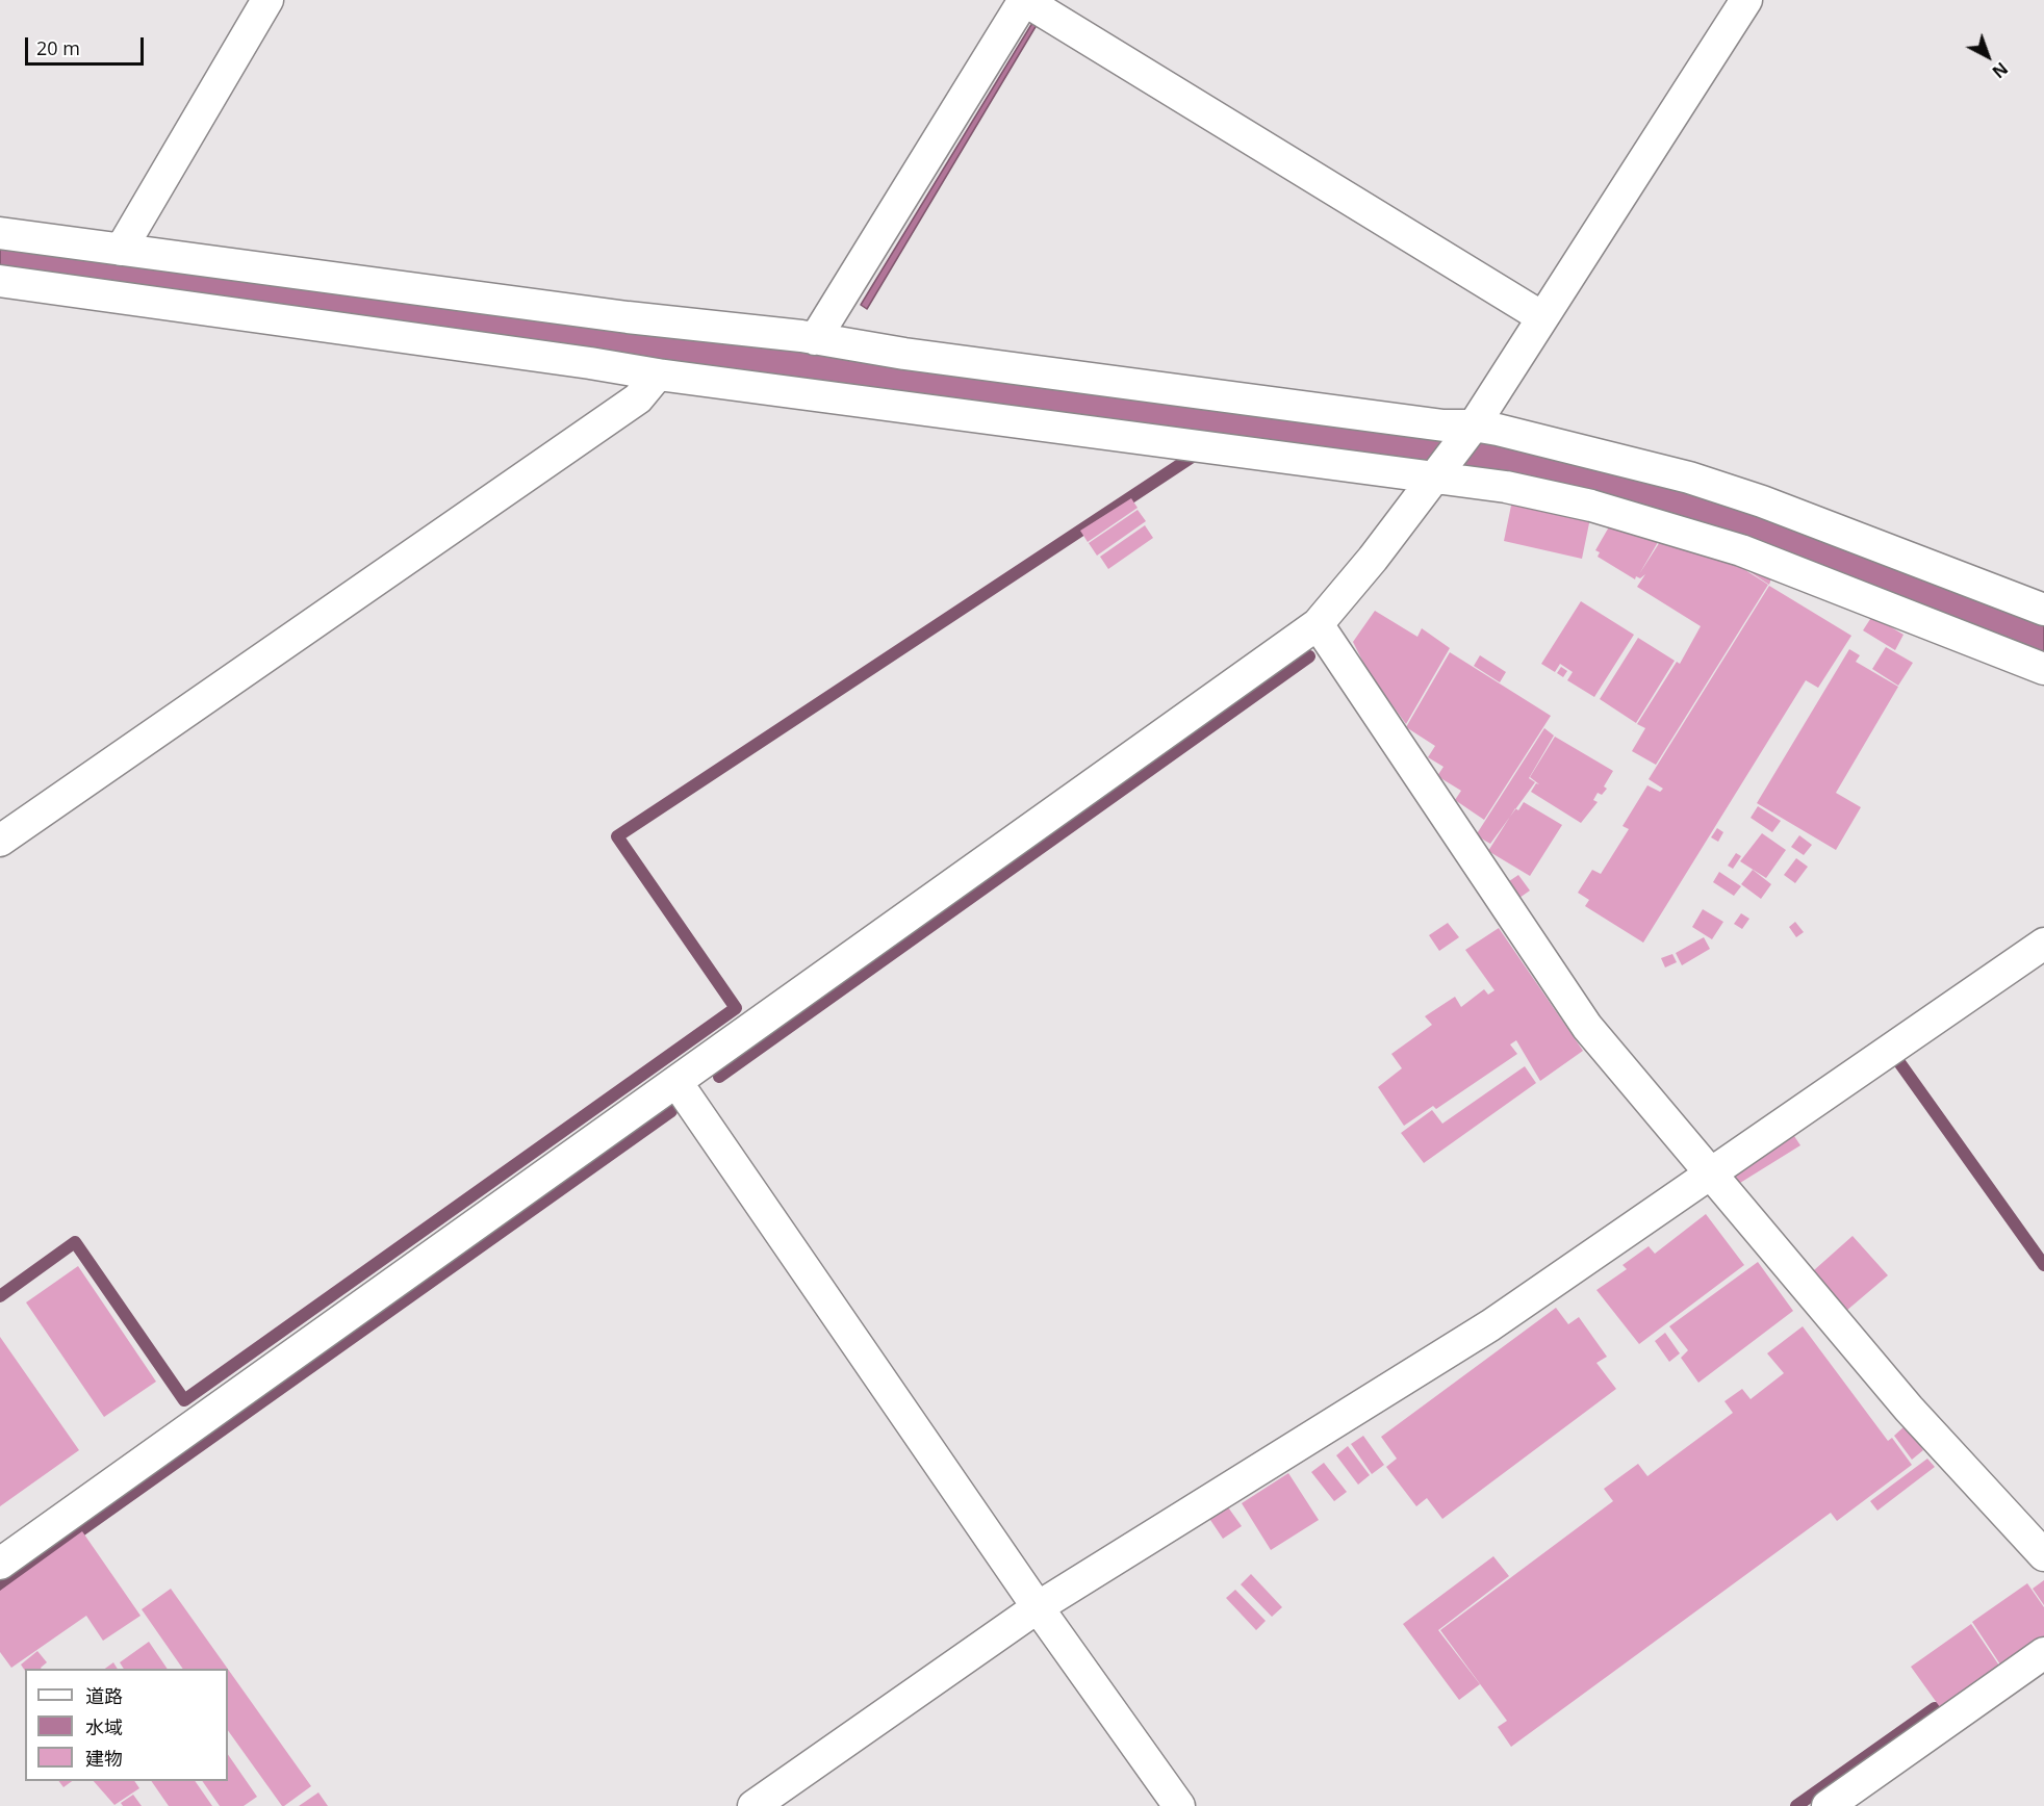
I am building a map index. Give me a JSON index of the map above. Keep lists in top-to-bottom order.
{
  "legend": ["道路", "水域", "建物"],
  "scale_bar": "20 m",
  "north": "bottom right"
}
